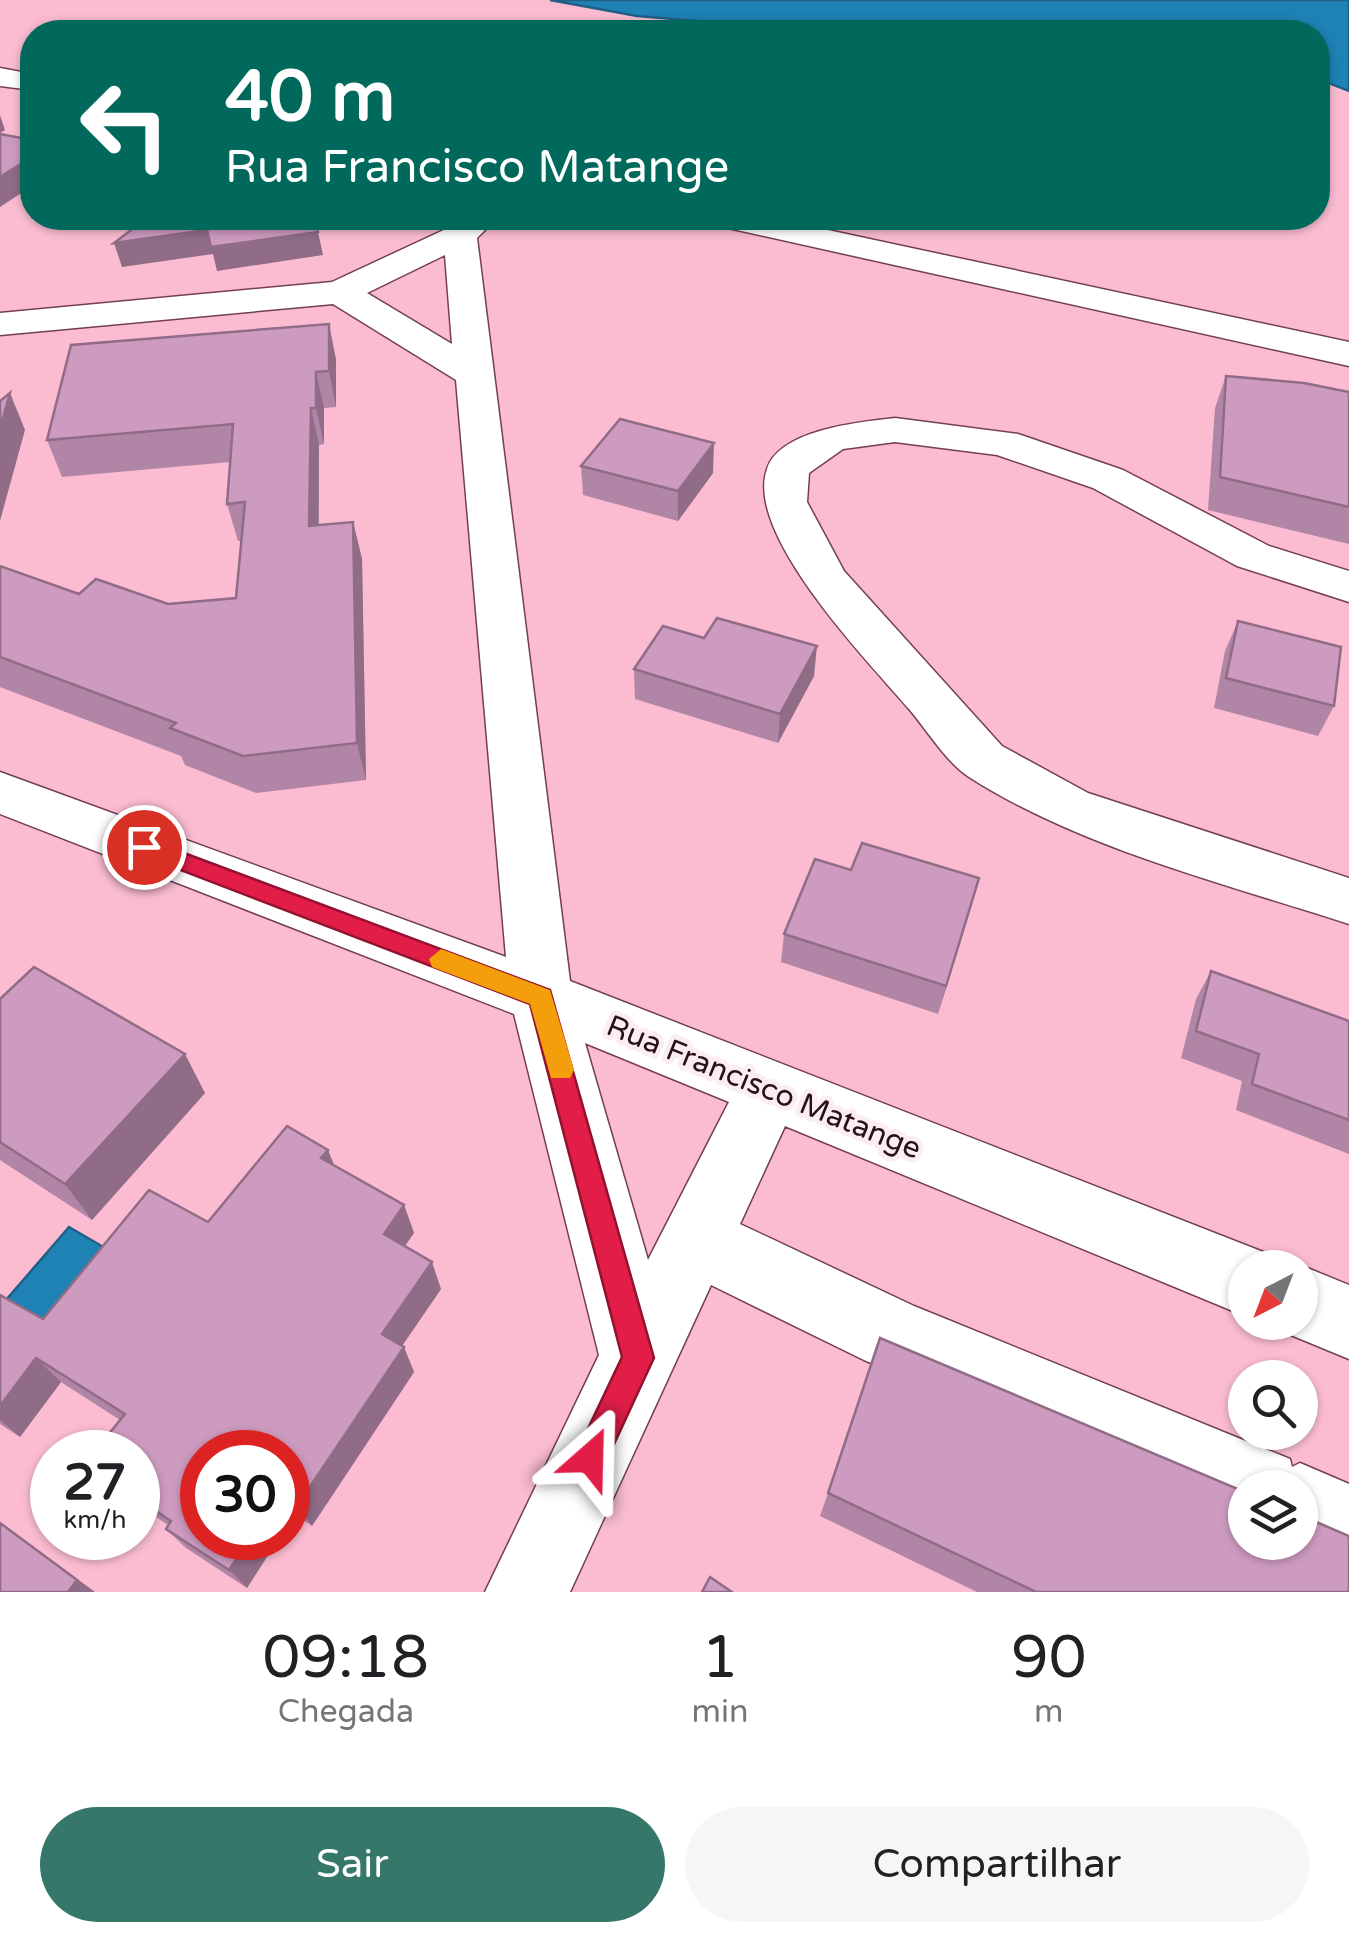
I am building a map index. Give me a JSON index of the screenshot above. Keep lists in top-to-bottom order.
{
  "streets": {
    "street": ["Rua Francisco Matange"]
  },
  "north": "bottom left",
  "page": {
    "turn": ["40 m", "Rua Francisco Matange"],
    "speed": "27 km/h",
    "limit": "30",
    "eta": [
      "09:18",
      "Chegada",
      "1",
      "min",
      "90",
      "m"
    ],
    "buttons": ["Sair", "Compartilhar"]
  }
}
